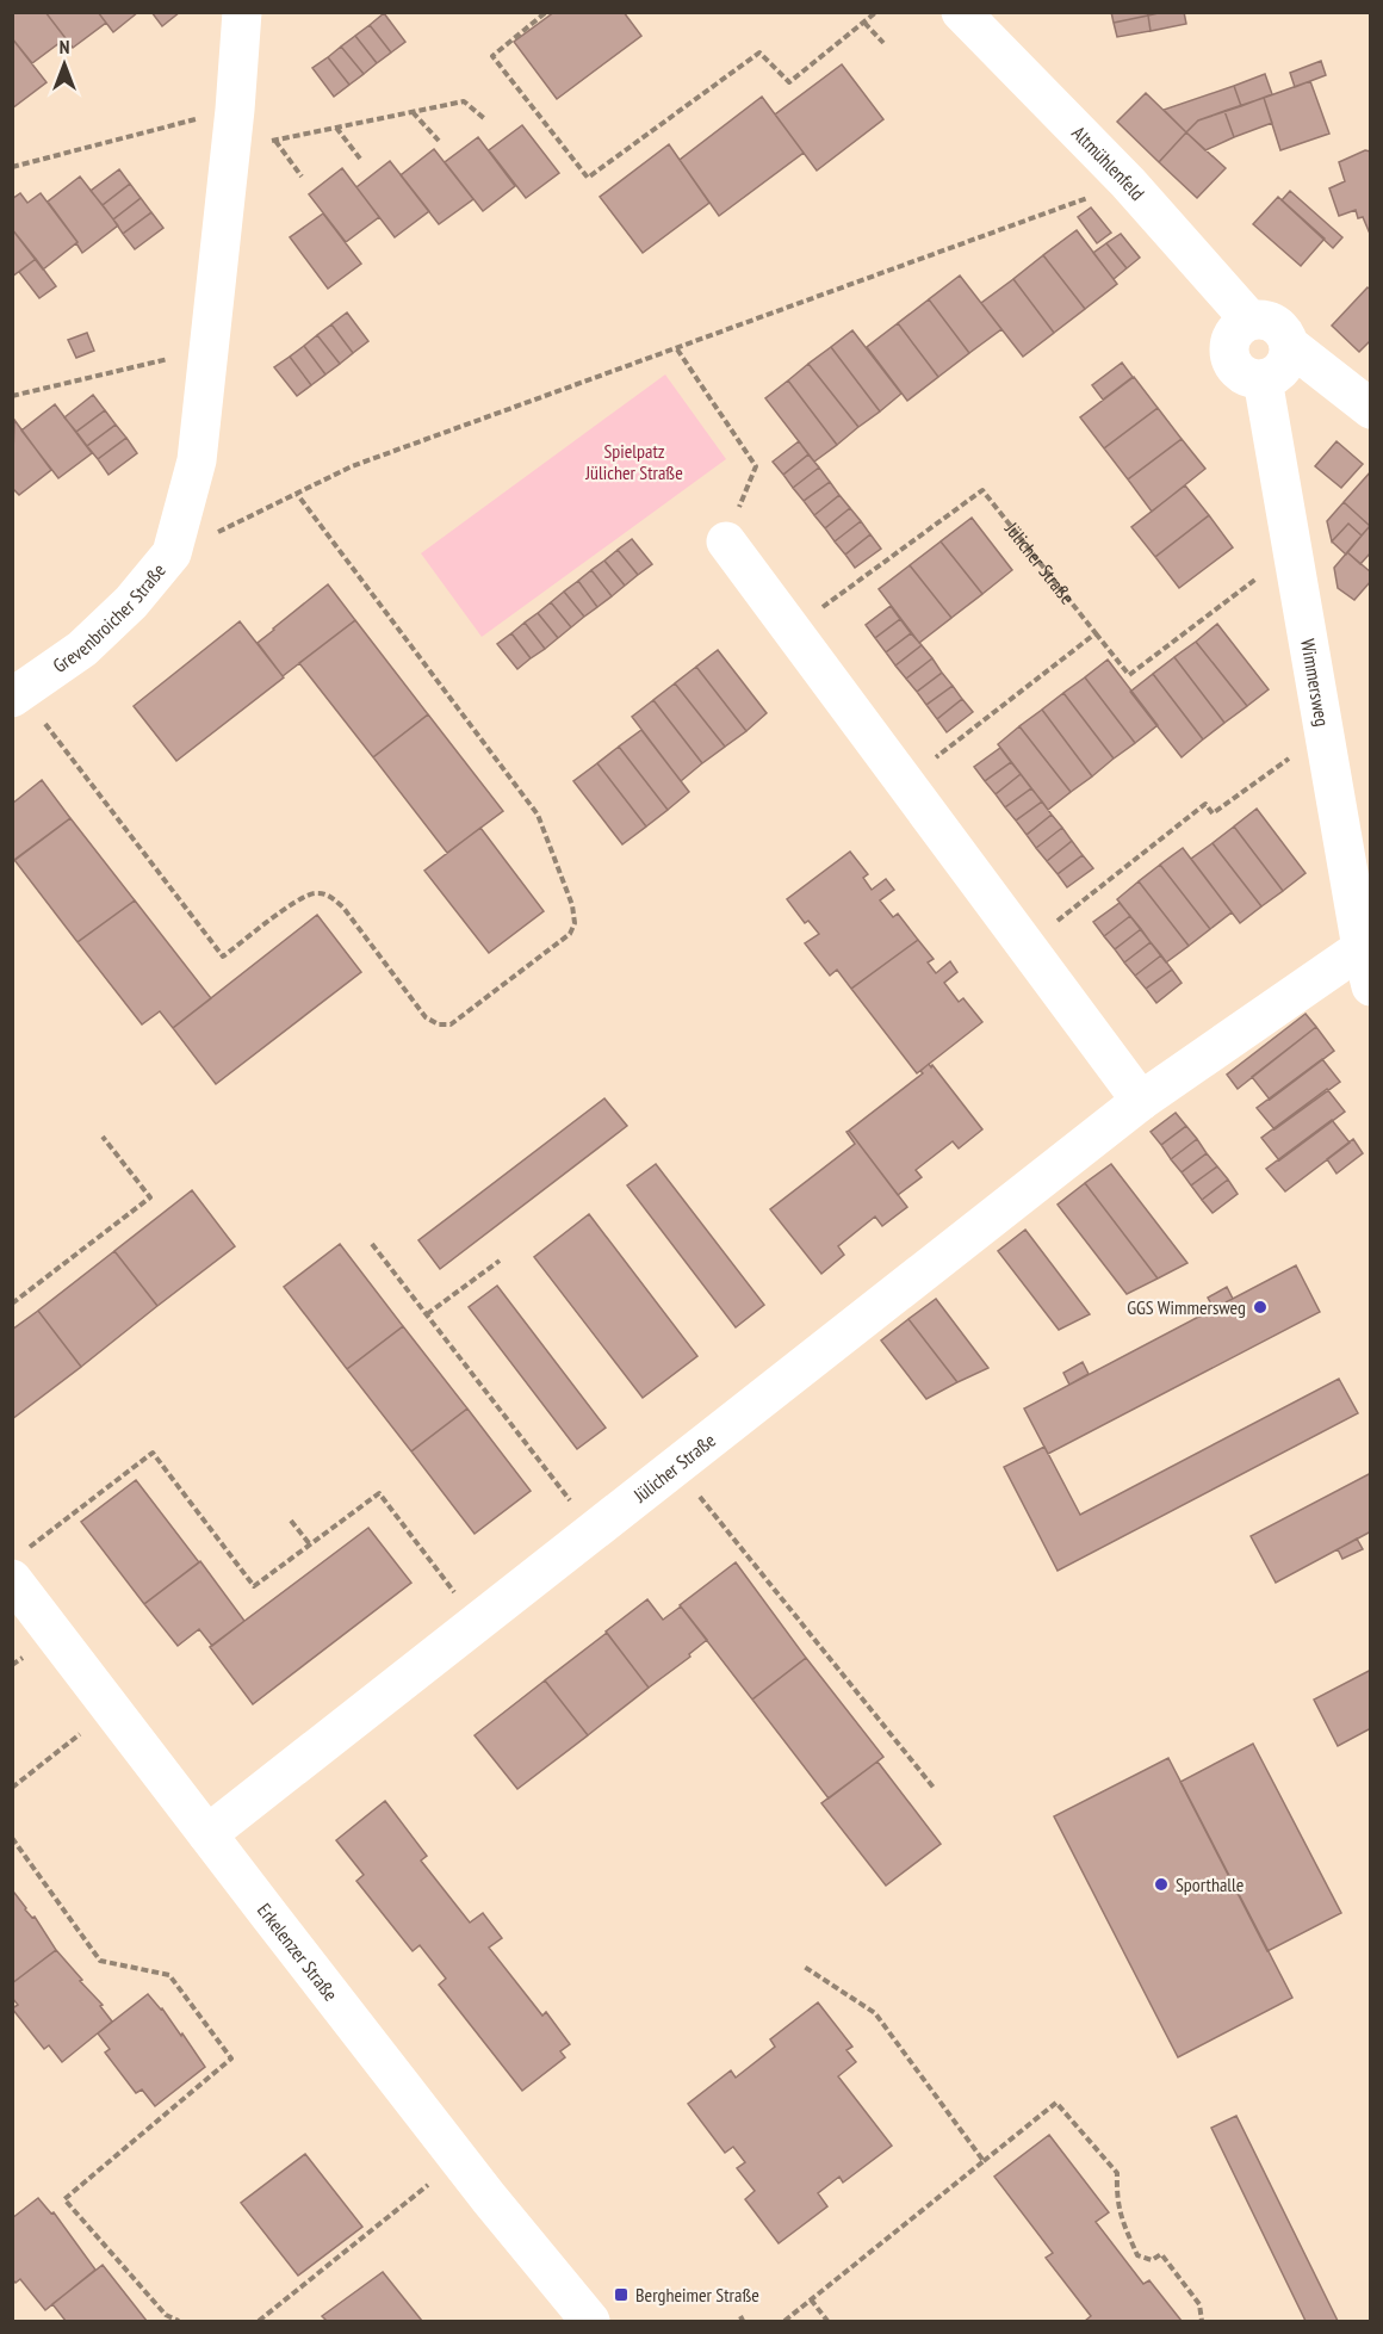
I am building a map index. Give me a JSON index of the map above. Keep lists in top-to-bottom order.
{
  "streets": {
    "street": [
      "Altmühlenfeld",
      "Jülicher Straße",
      "Grevenbroicher Straße",
      "Wimmersweg",
      "Erkelenzer Straße"
    ]
  },
  "crossings": [
    ["Altmühlenfeld", "Wimmersweg"],
    ["Jülicher Straße", "Wimmersweg"],
    ["Jülicher Straße", "Erkelenzer Straße"]
  ],
  "parks": ["Spielpatz Jülicher Straße"],
  "places": {
    "other": ["GGS Wimmersweg", "Sporthalle"],
    "transit": ["Bergheimer Straße"]
  },
  "north": "top"
}
